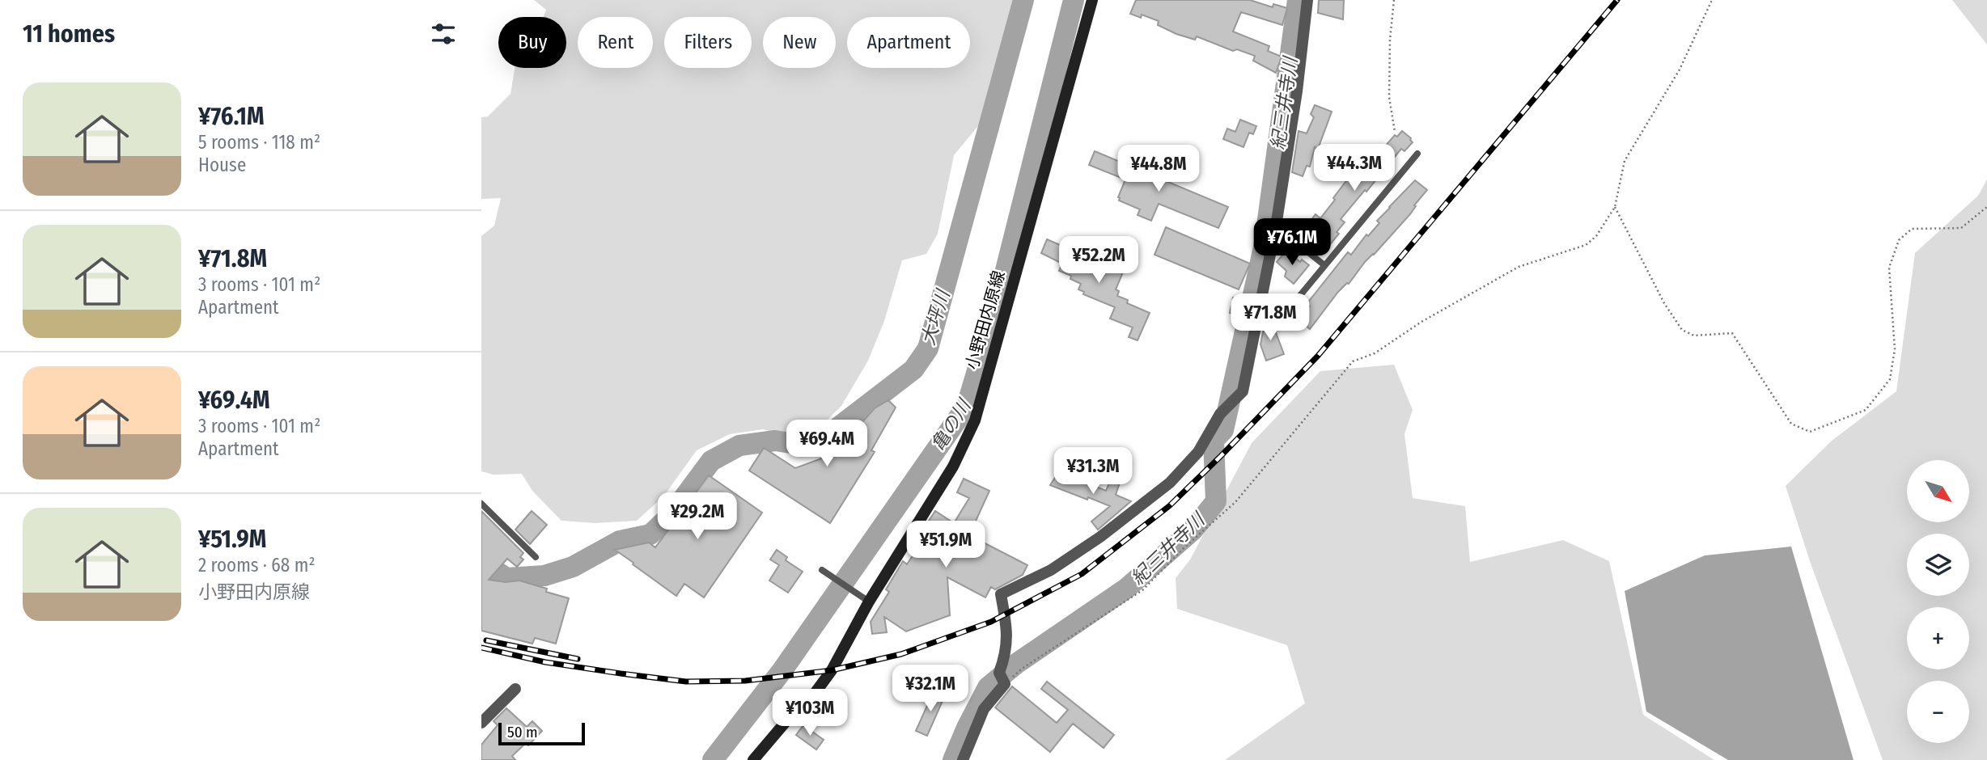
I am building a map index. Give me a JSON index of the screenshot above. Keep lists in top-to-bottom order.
{
  "streets": {
    "main road": ["小野田内原線"]
  },
  "water": ["紀三井寺川", "大坪川", "亀の川"],
  "scale_bar": "50 m",
  "north": "bottom right",
  "page": {
    "heading": "11 homes",
    "chip": [
      "Buy",
      "Rent",
      "Filters",
      "New",
      "Apartment"
    ],
    "list": [
      {
        "name": "¥76.1M",
        "note": "5 rooms · 118 m² · House"
      },
      {
        "name": "¥71.8M",
        "note": "3 rooms · 101 m² · Apartment"
      },
      {
        "name": "¥69.4M",
        "note": "3 rooms · 101 m² · Apartment"
      },
      {
        "name": "¥51.9M",
        "note": "2 rooms · 68 m² · 小野田内原線"
      }
    ],
    "price": [
      "¥44.3M",
      "¥44.8M",
      "¥76.1M",
      "¥52.2M",
      "¥71.8M",
      "¥69.4M",
      "¥31.3M",
      "¥29.2M",
      "¥51.9M",
      "¥32.1M",
      "¥103M"
    ],
    "map_buttons": ["+", "−"],
    "scale": "50 m"
  }
}
